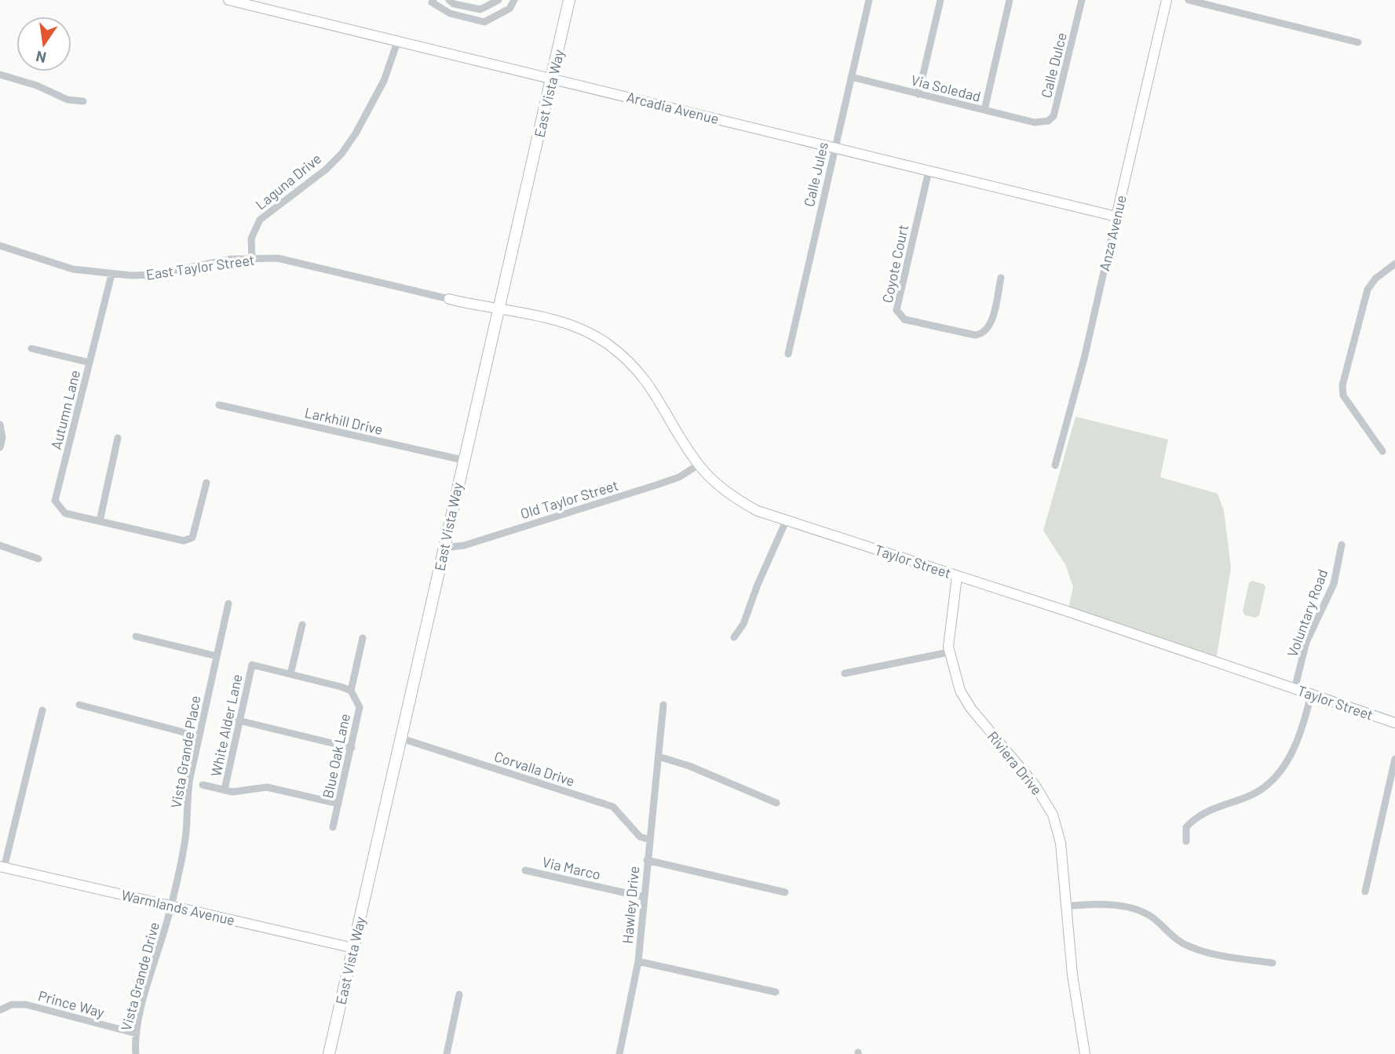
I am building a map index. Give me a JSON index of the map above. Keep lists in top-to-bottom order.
{
  "streets": {
    "main road": ["East Vista Way"],
    "street": [
      "Calle Dulce",
      "Via Soledad",
      "Arcadia Avenue",
      "Calle Jules",
      "Laguna Drive",
      "Anza Avenue",
      "Coyote Court",
      "East Taylor Street",
      "Autumn Lane",
      "Larkhill Drive",
      "Old Taylor Street",
      "Taylor Street",
      "Voluntary Road",
      "White Alder Lane",
      "Vista Grande Place",
      "Blue Oak Lane",
      "Riviera Drive",
      "Corvalla Drive",
      "Via Marco",
      "Hawley Drive",
      "Warmlands Avenue",
      "Vista Grande Drive",
      "Prince Way"
    ]
  },
  "crossings": [
    ["Calle Dulce", "Via Soledad"],
    ["Via Soledad", "Calle Jules"],
    ["East Vista Way", "Arcadia Avenue"],
    ["East Vista Way", "East Taylor Street"],
    ["East Vista Way", "Larkhill Drive"],
    ["East Vista Way", "Old Taylor Street"],
    ["East Vista Way", "Taylor Street"],
    ["East Vista Way", "Corvalla Drive"],
    ["East Vista Way", "Warmlands Avenue"],
    ["Arcadia Avenue", "Calle Jules"],
    ["Arcadia Avenue", "Laguna Drive"],
    ["Arcadia Avenue", "Anza Avenue"],
    ["Arcadia Avenue", "Coyote Court"],
    ["Laguna Drive", "East Taylor Street"],
    ["East Taylor Street", "Autumn Lane"],
    ["East Taylor Street", "Taylor Street"],
    ["Old Taylor Street", "Taylor Street"],
    ["Taylor Street", "Voluntary Road"],
    ["Taylor Street", "Riviera Drive"],
    ["Vista Grande Place", "Warmlands Avenue"],
    ["Vista Grande Place", "Vista Grande Drive"],
    ["Corvalla Drive", "Hawley Drive"],
    ["Via Marco", "Hawley Drive"],
    ["Warmlands Avenue", "Vista Grande Drive"],
    ["Vista Grande Drive", "Prince Way"]
  ],
  "north": "bottom"
}
